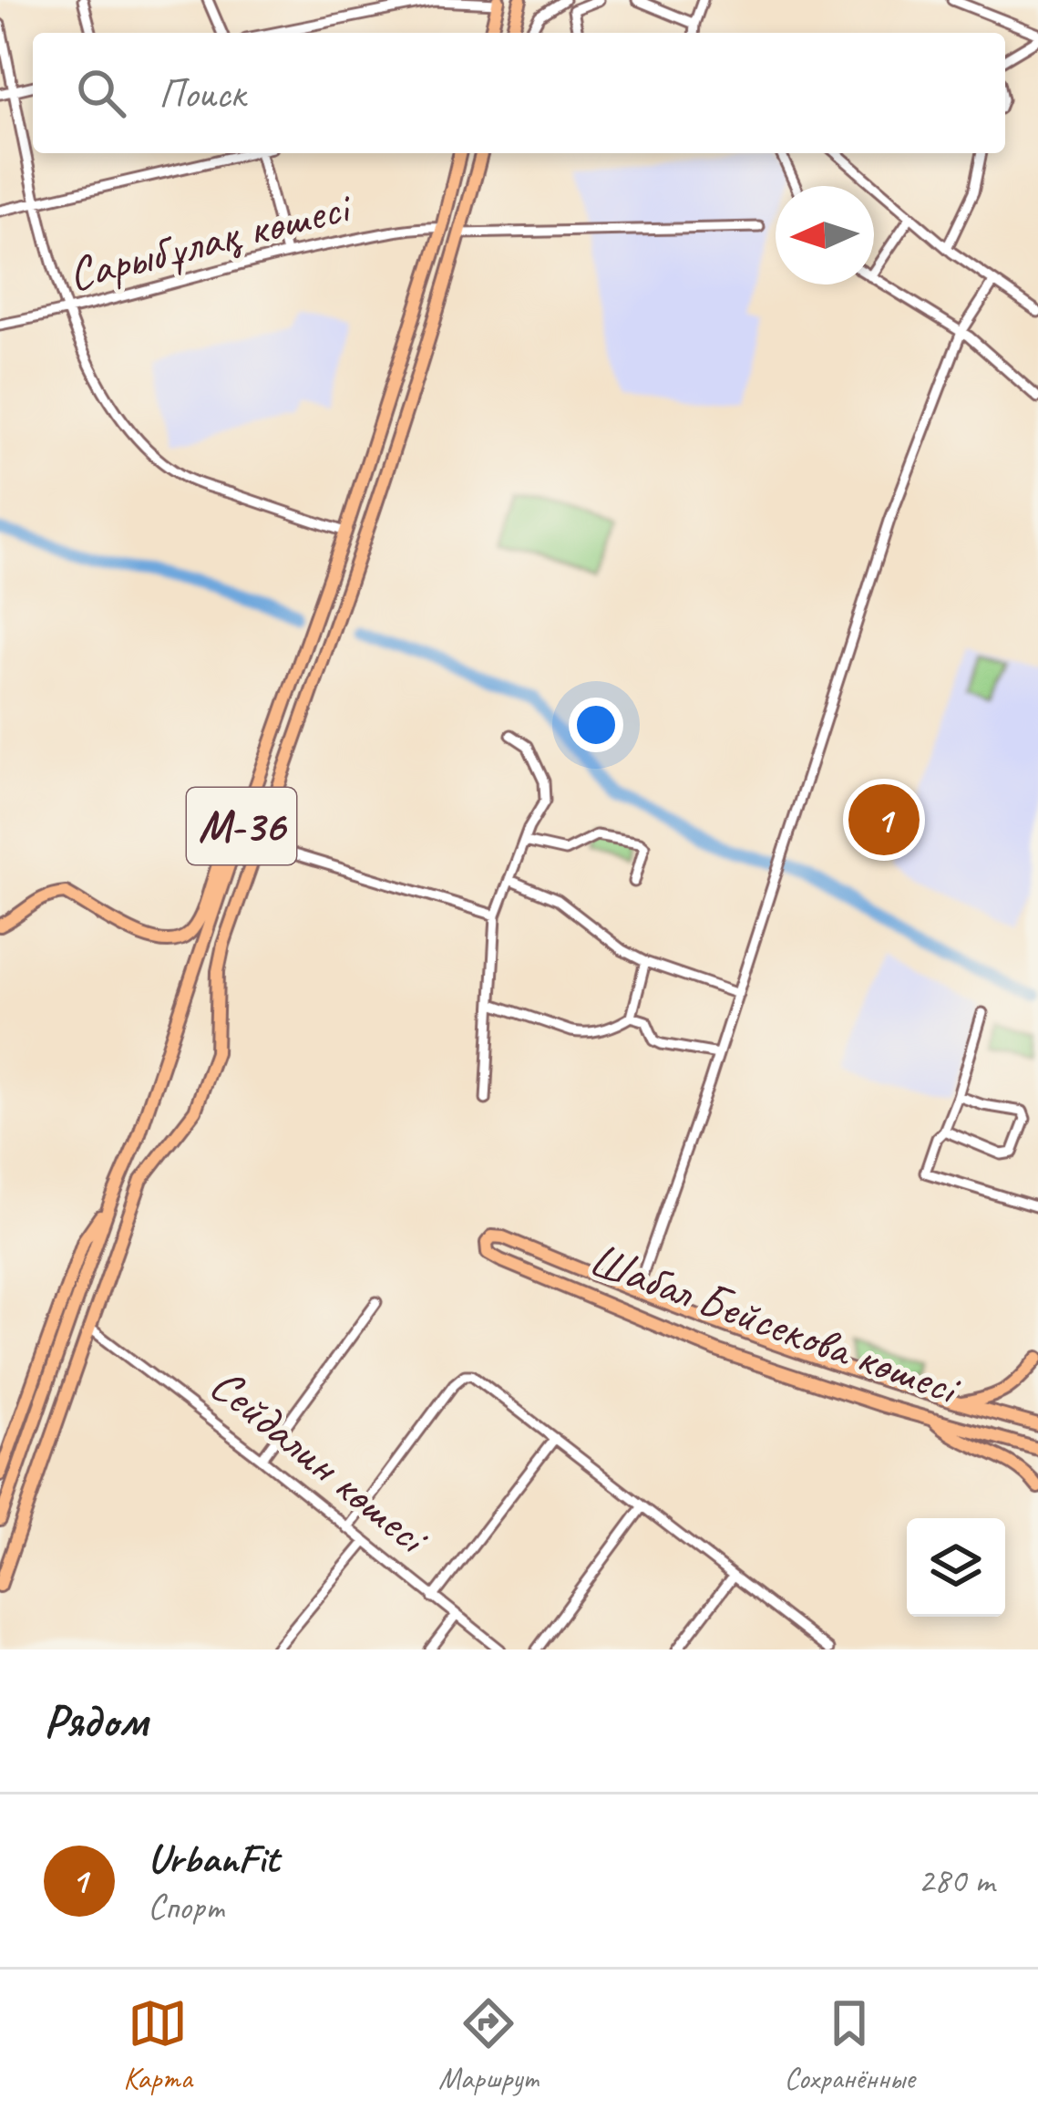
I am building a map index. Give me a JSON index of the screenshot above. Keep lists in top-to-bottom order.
{
  "streets": {
    "main road": ["Сарыбұлақ көшесі", "M-36", "Шабал Бейсекова көшесі"],
    "street": ["Сейдалин көшесі"]
  },
  "crossings": [
    ["Сарыбұлақ көшесі", "M-36"],
    ["M-36", "Сейдалин көшесі"]
  ],
  "north": "left",
  "page": {
    "search": "Поиск",
    "pins": "1",
    "heading": "Рядом",
    "list": [
      {
        "mark": "1",
        "name": "UrbanFit",
        "note": "Спорт",
        "value": "280 m"
      }
    ],
    "nav": ["Карта", "Маршрут", "Сохранённые"]
  }
}
